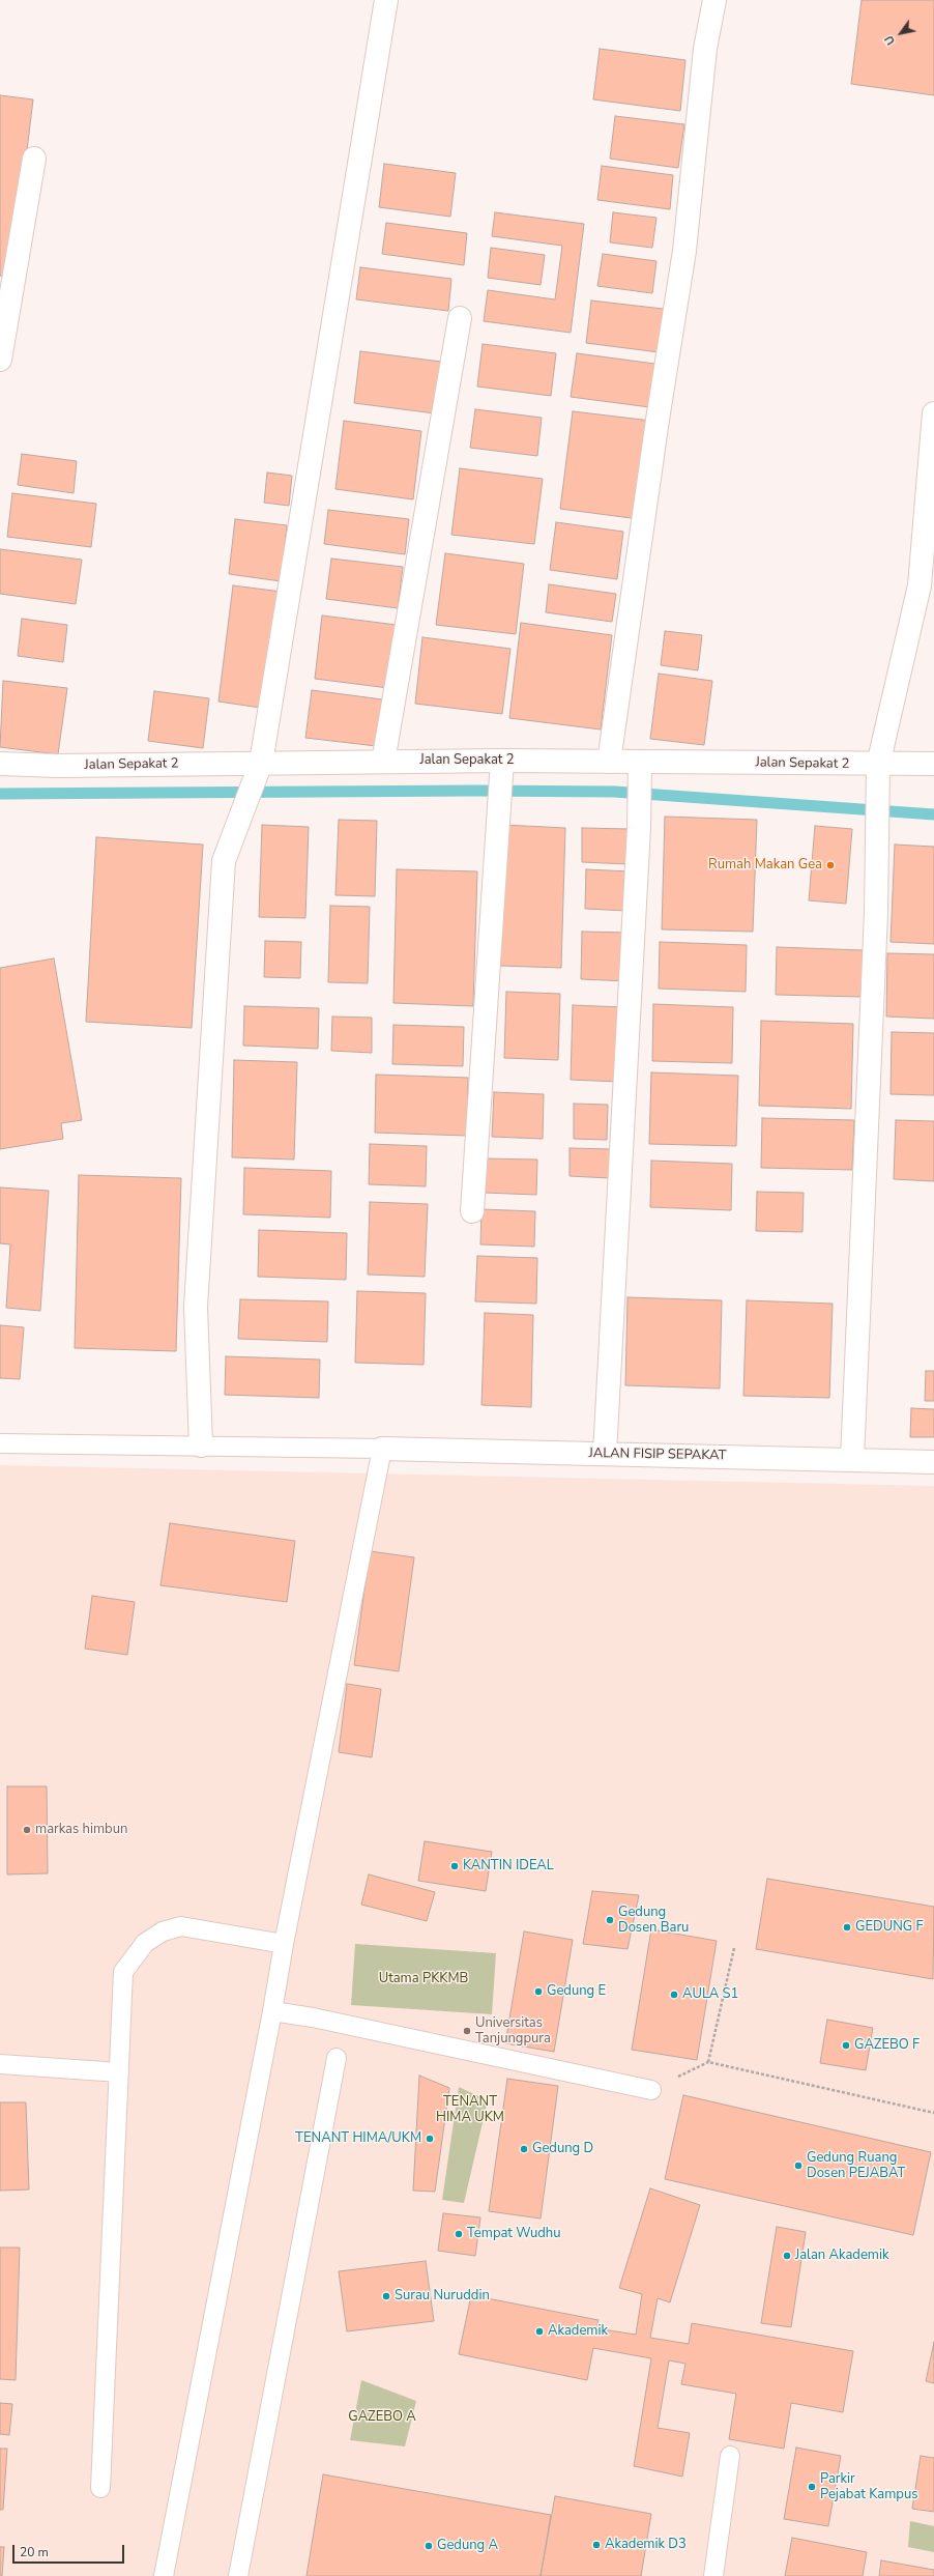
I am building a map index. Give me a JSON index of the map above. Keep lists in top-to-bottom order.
{
  "streets": {
    "street": ["Jalan Sepakat 2", "JALAN FISIP SEPAKAT"]
  },
  "parks": ["Utama PKKMB", "TENANT HIMA UKM", "GAZEBO A"],
  "places": [
    "Rumah Makan Gea",
    "markas himbun",
    "KANTIN IDEAL",
    "Gedung Dosen Baru",
    "GEDUNG F",
    "Gedung E",
    "AULA S1",
    "Universitas Tanjungpura",
    "GAZEBO F",
    "TENANT HIMA/UKM",
    "Gedung D",
    "Gedung Ruang Dosen PEJABAT",
    "Tempat Wudhu",
    "Jalan Akademik",
    "Surau Nuruddin",
    "Akademik",
    "Parkir Pejabat Kampus",
    "Akademik D3",
    "Gedung A"
  ],
  "scale_bar": "20 m",
  "north": "bottom left"
}
